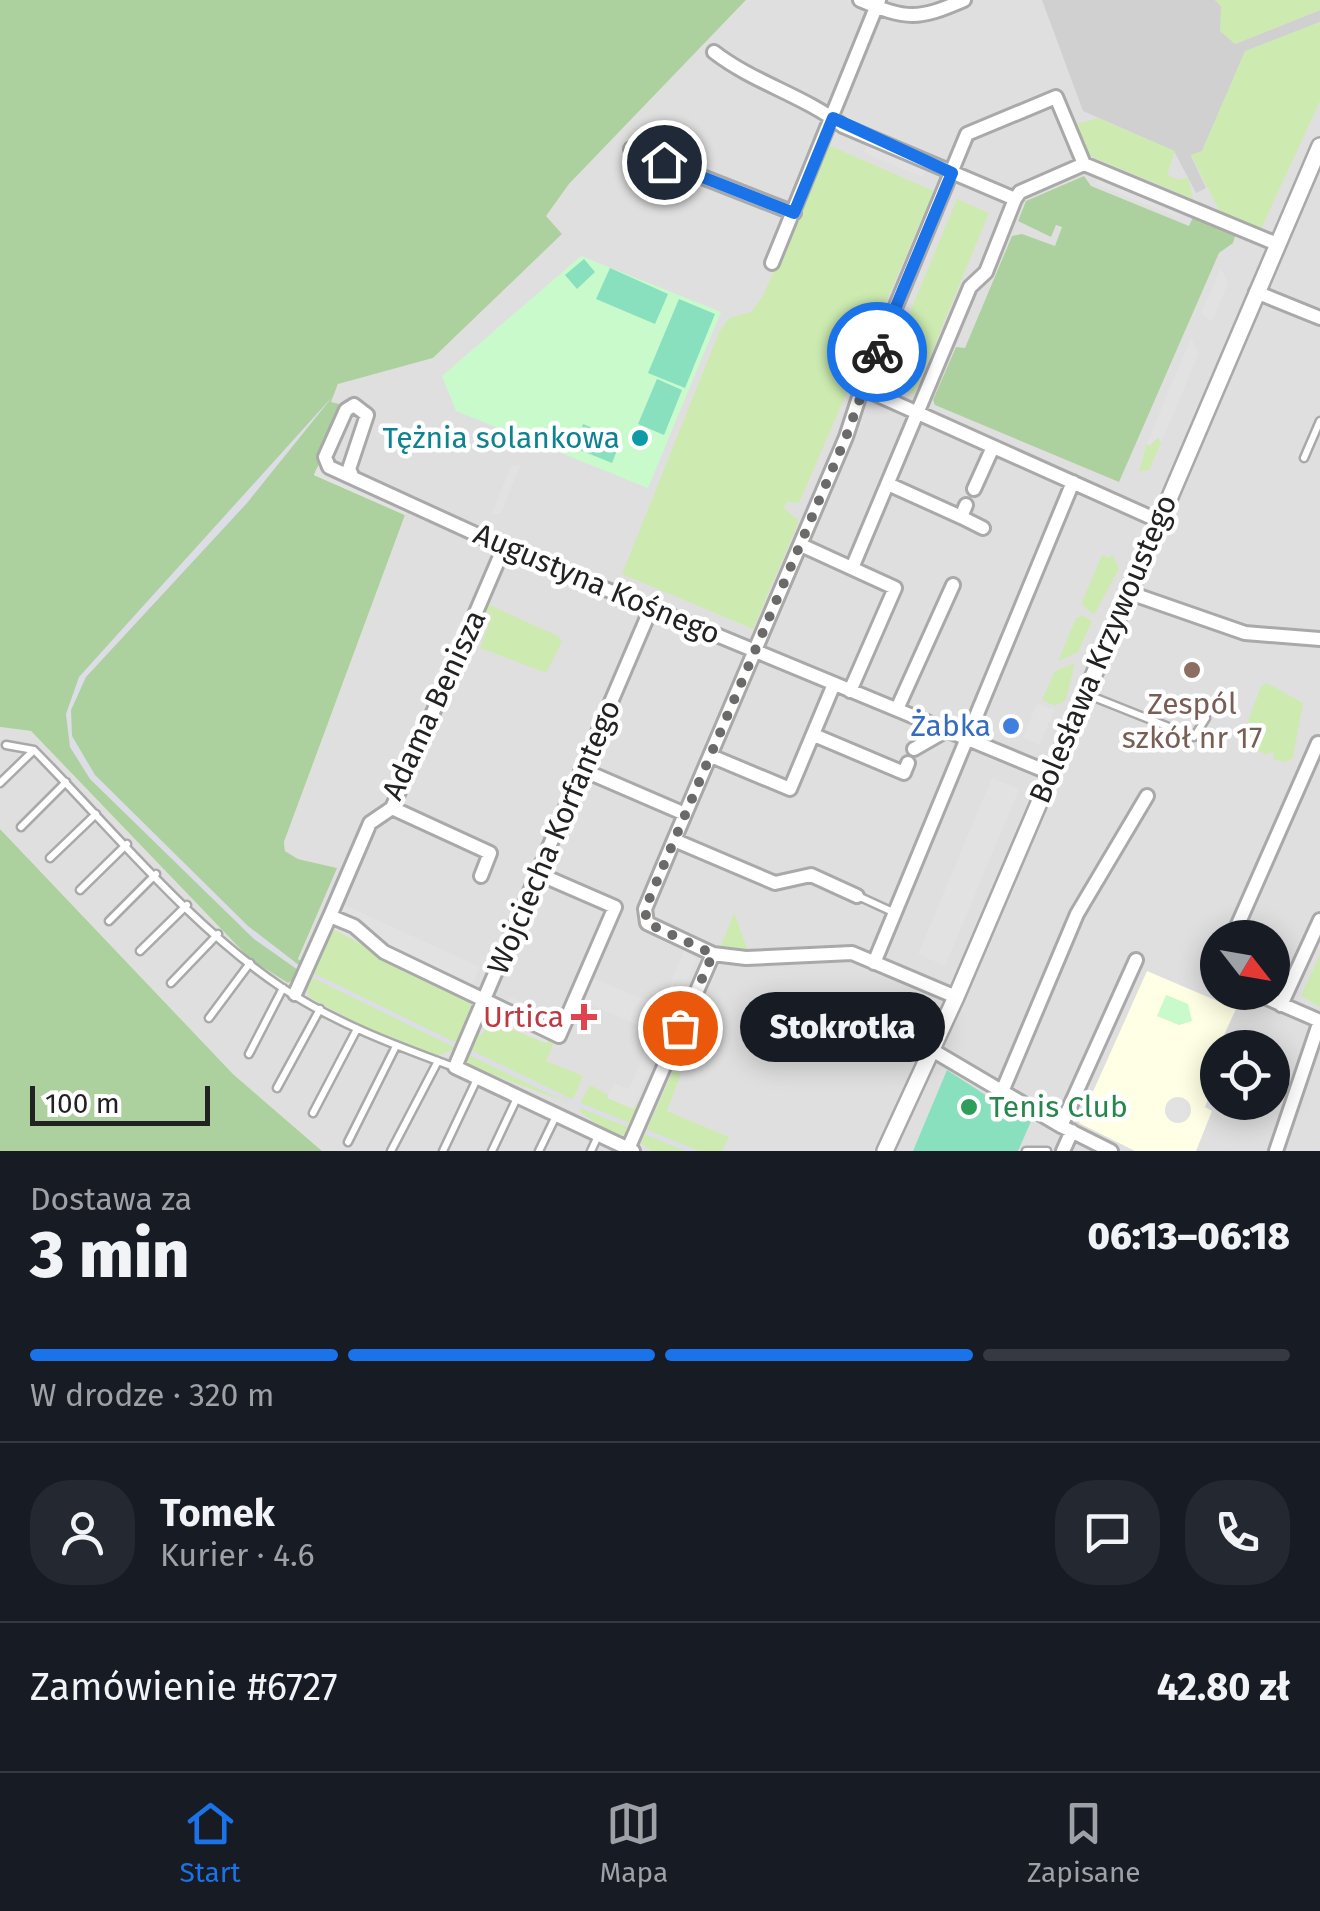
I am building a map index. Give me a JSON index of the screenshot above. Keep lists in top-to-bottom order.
{
  "streets": {
    "street": [
      "Augustyna Kośnego",
      "Bolesława Krzywoustego",
      "Adama Benisza",
      "Wojciecha Korfantego"
    ]
  },
  "crossings": [
    ["Augustyna Kośnego", "Bolesława Krzywoustego"],
    ["Augustyna Kośnego", "Adama Benisza"],
    ["Augustyna Kośnego", "Wojciecha Korfantego"]
  ],
  "places": {
    "other": [
      "Tężnia solankowa",
      "Zespól szkół nr 17",
      "Żabka",
      "Stokrotka",
      "Tenis Club"
    ],
    "health": ["Urtica"]
  },
  "scale_bar": "100 m",
  "north": "bottom right",
  "page": {
    "bubble": "Stokrotka",
    "scale": "100 m",
    "heading": ["3 min", "Dostawa za", "06:13–06:18"],
    "panel": [
      "Tomek",
      "Kurier · 4.6",
      "Zamówienie #6727",
      "42.80 zł"
    ],
    "bar": "W drodze · 320 m",
    "tabs": ["Start", "Mapa", "Zapisane"]
  }
}
